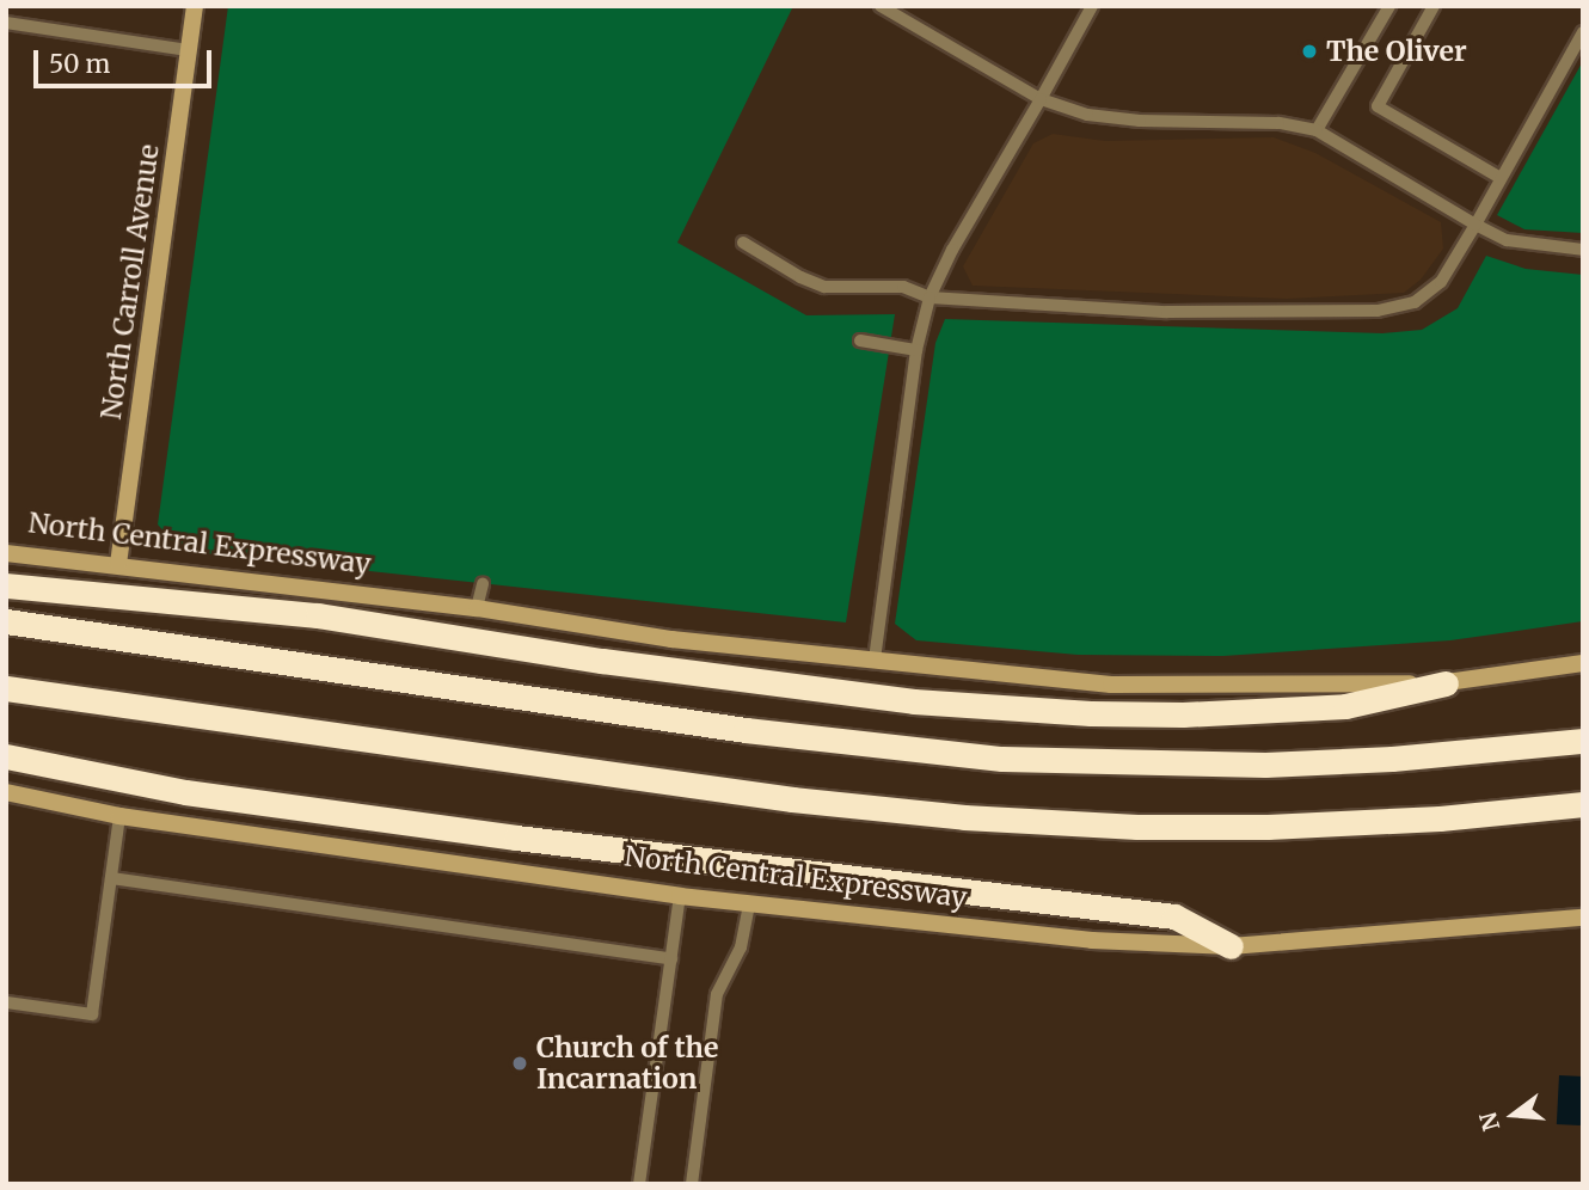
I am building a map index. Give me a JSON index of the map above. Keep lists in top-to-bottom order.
{
  "streets": {
    "main road": ["North Carroll Avenue", "North Central Expressway"]
  },
  "crossings": [
    ["North Carroll Avenue", "North Central Expressway"]
  ],
  "places": ["The Oliver", "Church of the Incarnation"],
  "scale_bar": "50 m",
  "north": "left"
}
